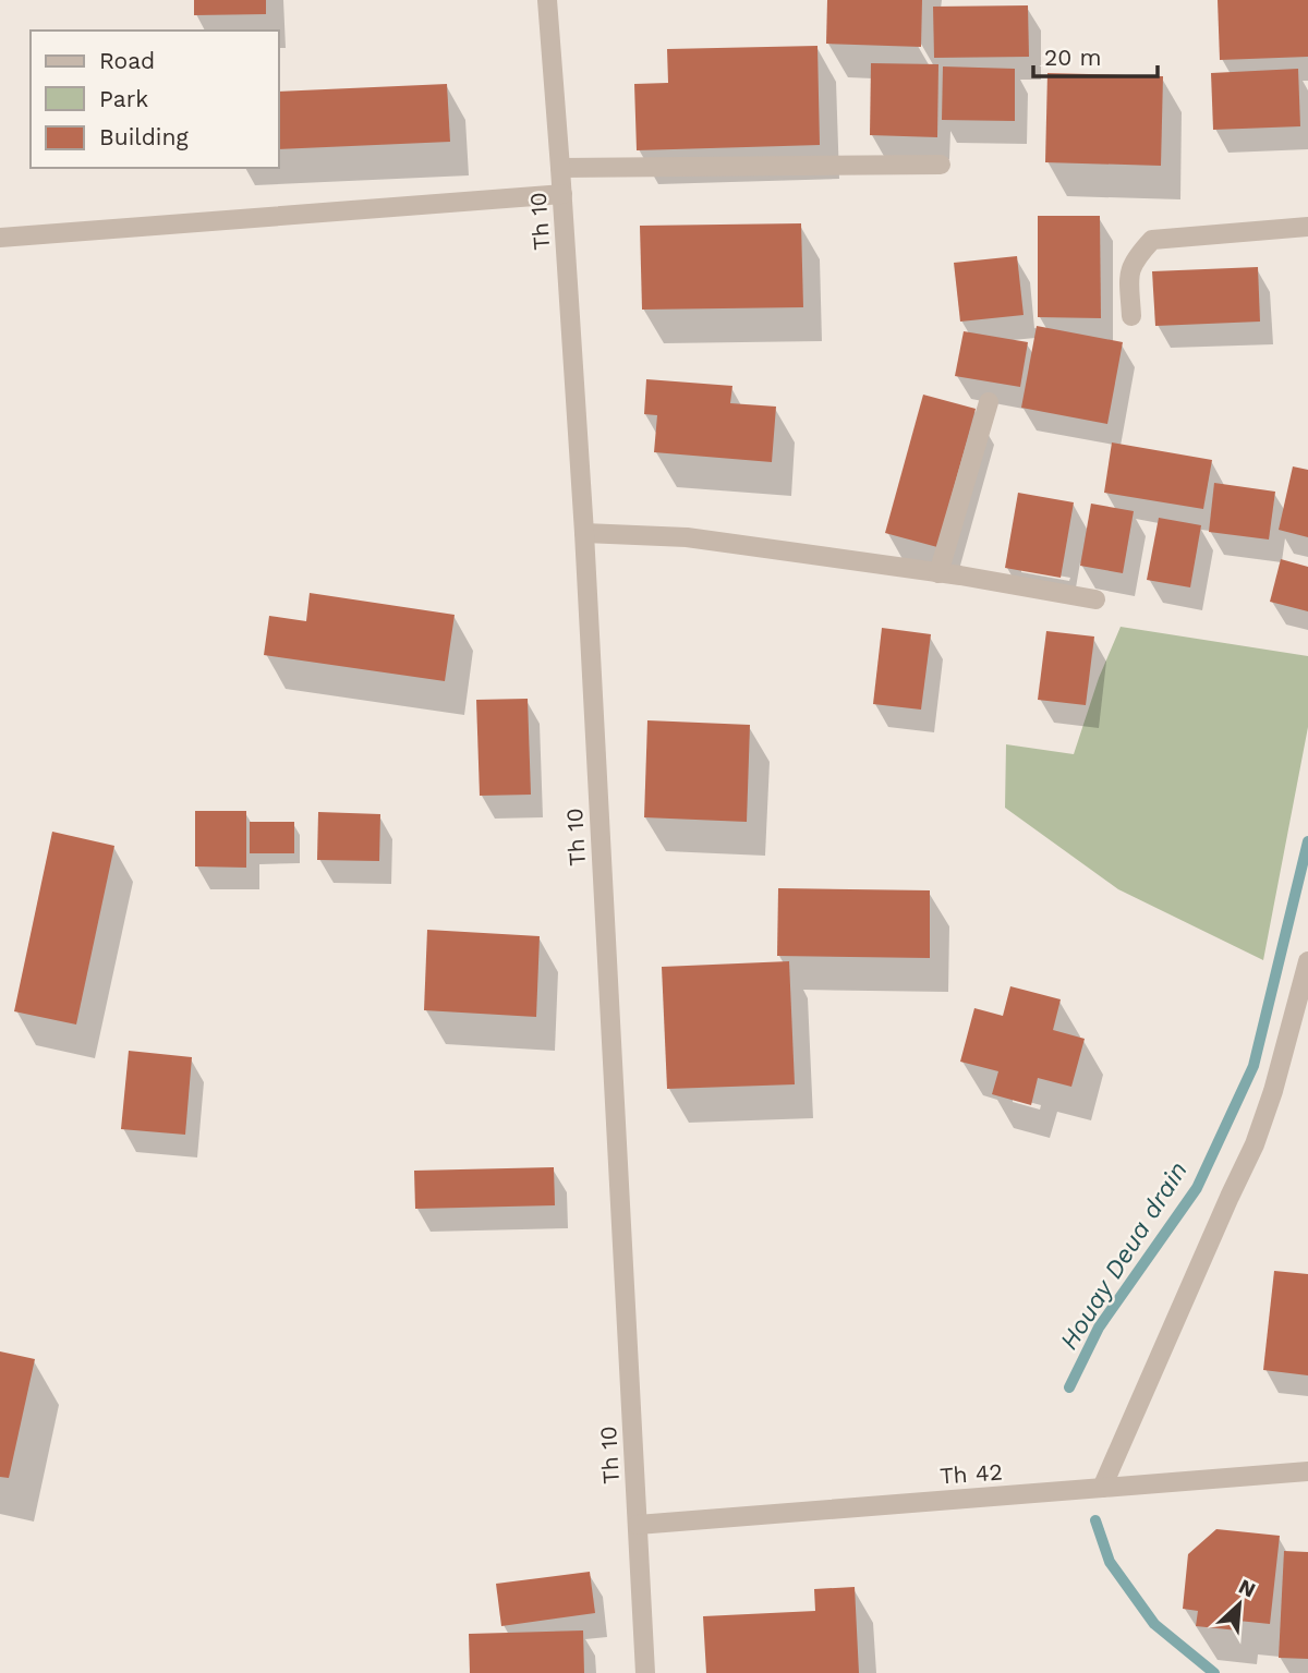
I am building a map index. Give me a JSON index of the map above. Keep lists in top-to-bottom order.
{
  "streets": {
    "street": ["Th 10", "Th 42"]
  },
  "crossings": [
    ["Th 10", "Th 42"]
  ],
  "water": ["Houay Deua drain"],
  "legend": ["Road", "Park", "Building"],
  "scale_bar": "20 m",
  "north": "top right"
}
